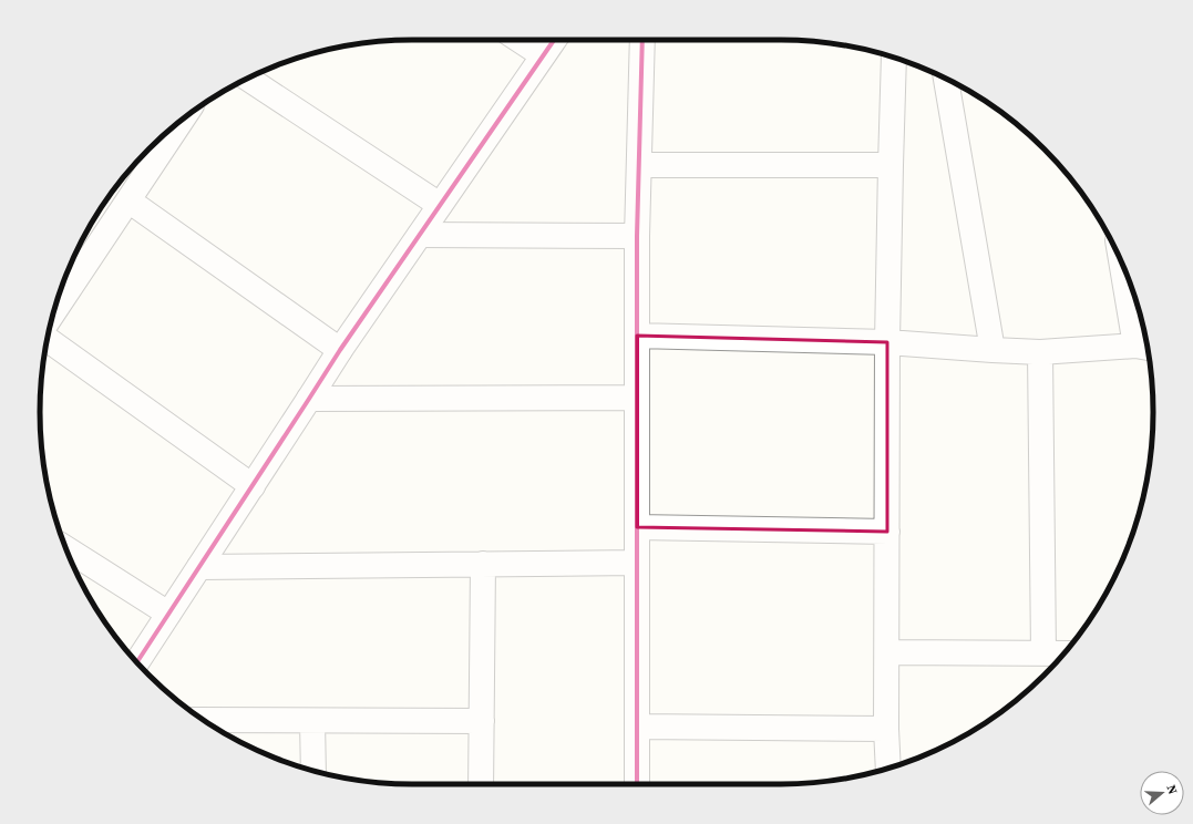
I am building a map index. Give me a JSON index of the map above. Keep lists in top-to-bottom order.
{
  "north": "right"
}
